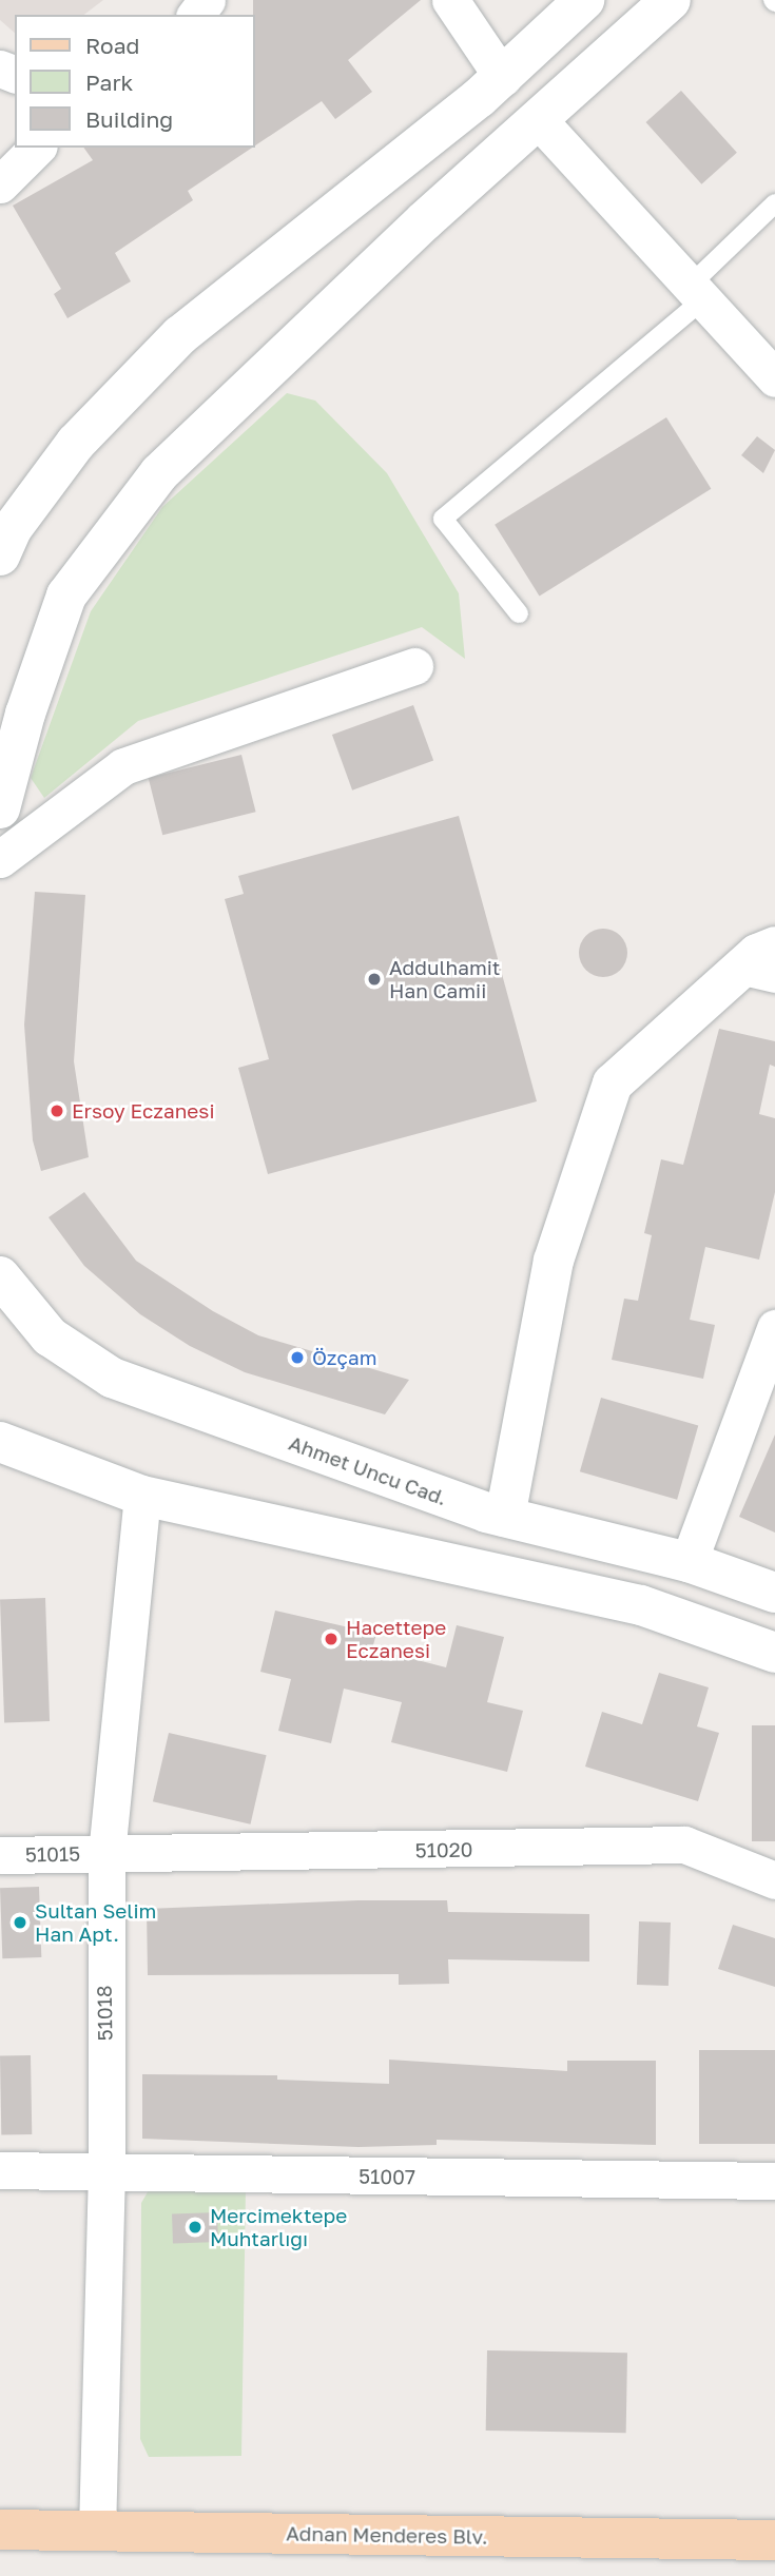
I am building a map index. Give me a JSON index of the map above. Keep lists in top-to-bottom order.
{
  "streets": {
    "main road": ["Ahmet Uncu Cad.", "Adnan Menderes Blv."],
    "street": [
      "51020",
      "51015",
      "51018",
      "51007"
    ]
  },
  "crossings": [
    ["51020", "51015"],
    ["51020", "51018"],
    ["51015", "51018"],
    ["51018", "51007"],
    ["51018", "Adnan Menderes Blv."]
  ],
  "places": [
    "Addulhamit Han Camii",
    "Ersoy Eczanesi",
    "Özçam",
    "Hacettepe Eczanesi",
    "Sultan Selim Han Apt.",
    "Mercimektepe Muhtarlığı"
  ],
  "legend": ["Road", "Park", "Building"]
}
